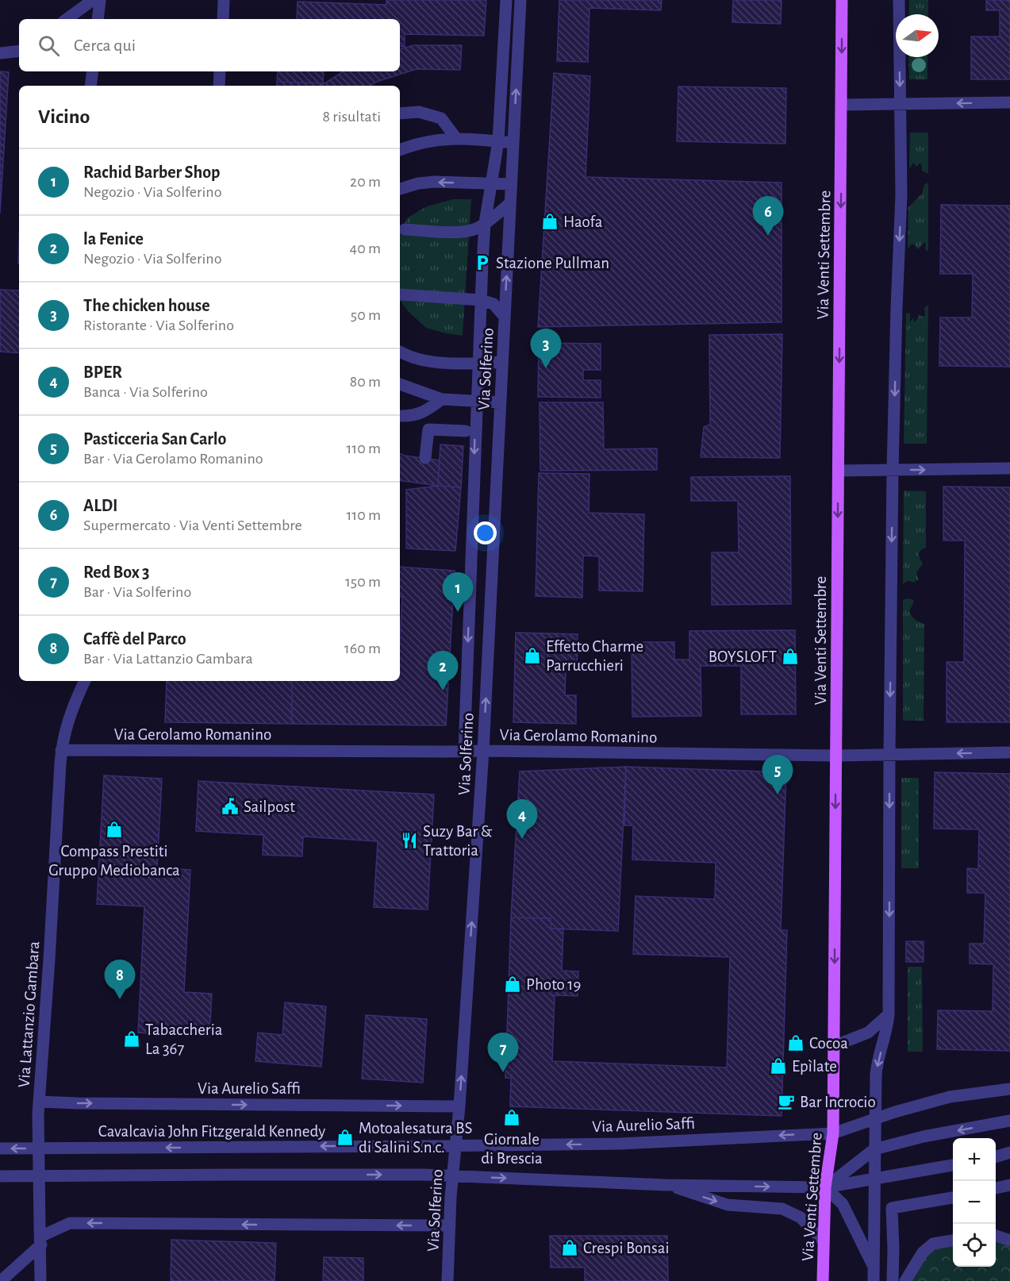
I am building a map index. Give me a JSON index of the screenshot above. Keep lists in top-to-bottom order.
{
  "streets": {
    "main road": ["Via Venti Settembre"],
    "street": [
      "Via Solferino",
      "Via Gerolamo Romanino",
      "Via Lattanzio Gambara",
      "Via Aurelio Saffi",
      "Cavalcavia John Fitzgerald Kennedy"
    ]
  },
  "crossings": [
    ["Via Venti Settembre", "Via Gerolamo Romanino"],
    ["Via Venti Settembre", "Via Aurelio Saffi"],
    ["Via Solferino", "Via Gerolamo Romanino"],
    ["Via Solferino", "Via Aurelio Saffi"],
    ["Via Gerolamo Romanino", "Via Lattanzio Gambara"],
    ["Via Lattanzio Gambara", "Via Aurelio Saffi"],
    ["Via Aurelio Saffi", "Cavalcavia John Fitzgerald Kennedy"]
  ],
  "one_way": ["Via Venti Settembre"],
  "places": {
    "shop": [
      "Haofa",
      "Effetto Charme Parrucchieri",
      "BOYSLOFT",
      "Compass Prestiti Gruppo Mediobanca",
      "Photo 19",
      "Tabaccheria La 367",
      "Cocoa",
      "Epìlate",
      "Giornale di Brescia",
      "Motoalesatura BS di Salini S.n.c.",
      "Crespi Bonsai"
    ],
    "parking": ["Stazione Pullman"],
    "public building": ["Sailpost"],
    "restaurant": ["Suzy Bar & Trattoria"],
    "cafe": ["Bar Incrocio"]
  },
  "north": "right",
  "page": {
    "search": "Cerca qui",
    "heading": ["Vicino", "8 risultati"],
    "list": [
      {
        "mark": "1",
        "name": "Rachid Barber Shop",
        "note": "Negozio · Via Solferino",
        "value": "20 m"
      },
      {
        "mark": "2",
        "name": "la Fenice",
        "note": "Negozio · Via Solferino",
        "value": "40 m"
      },
      {
        "mark": "3",
        "name": "The chicken house",
        "note": "Ristorante · Via Solferino",
        "value": "50 m"
      },
      {
        "mark": "4",
        "name": "BPER",
        "note": "Banca · Via Solferino",
        "value": "80 m"
      },
      {
        "mark": "5",
        "name": "Pasticceria San Carlo",
        "note": "Bar · Via Gerolamo Romanino",
        "value": "110 m"
      },
      {
        "mark": "6",
        "name": "ALDI",
        "note": "Supermercato · Via Venti Settembre",
        "value": "110 m"
      },
      {
        "mark": "7",
        "name": "Red Box 3",
        "note": "Bar · Via Solferino",
        "value": "150 m"
      },
      {
        "mark": "8",
        "name": "Caffè del Parco",
        "note": "Bar · Via Lattanzio Gambara",
        "value": "160 m"
      }
    ],
    "pins": [
      "6",
      "3",
      "1",
      "2",
      "5",
      "4",
      "8",
      "7"
    ],
    "map_buttons": ["+", "−"]
  }
}
